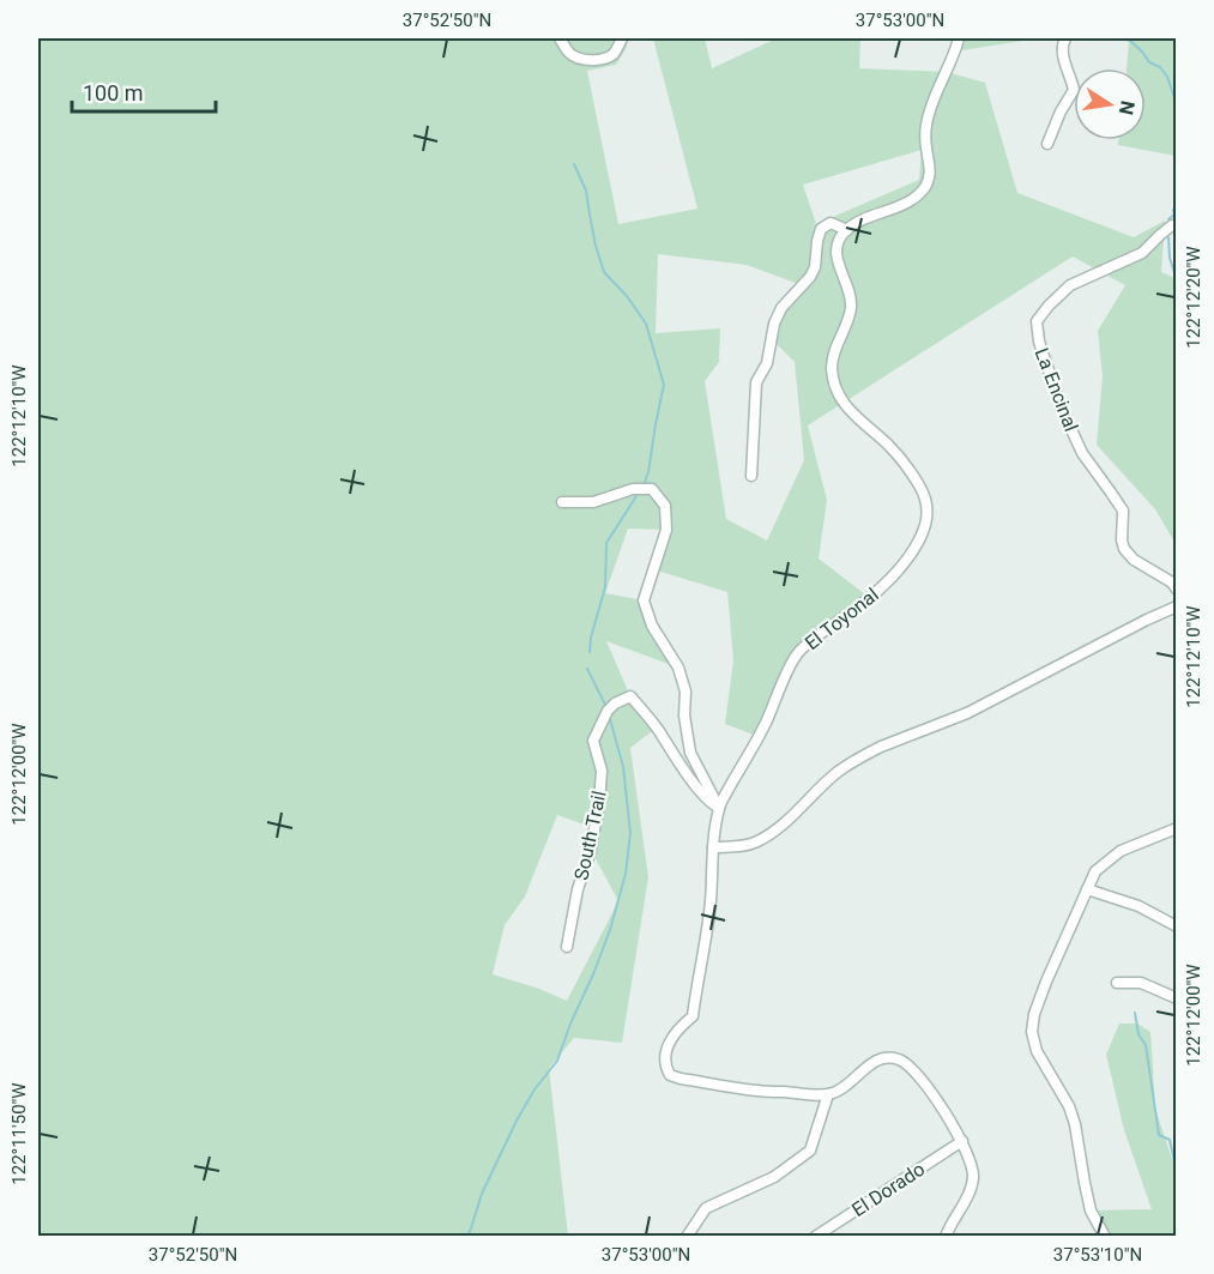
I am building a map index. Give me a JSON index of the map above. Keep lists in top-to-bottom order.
{
  "streets": {
    "street": [
      "La Encinal",
      "El Toyonal",
      "South Trail",
      "El Dorado"
    ]
  },
  "crossings": [
    ["El Toyonal", "South Trail"]
  ],
  "scale_bar": "100 m",
  "north": "right",
  "coordinates": [
    "37°52'50\"N",
    "37°53'00\"N",
    "122°12'20\"W",
    "122°12'10\"W",
    "122°12'00\"W",
    "122°11'50\"W",
    "37°53'10\"N"
  ]
}
